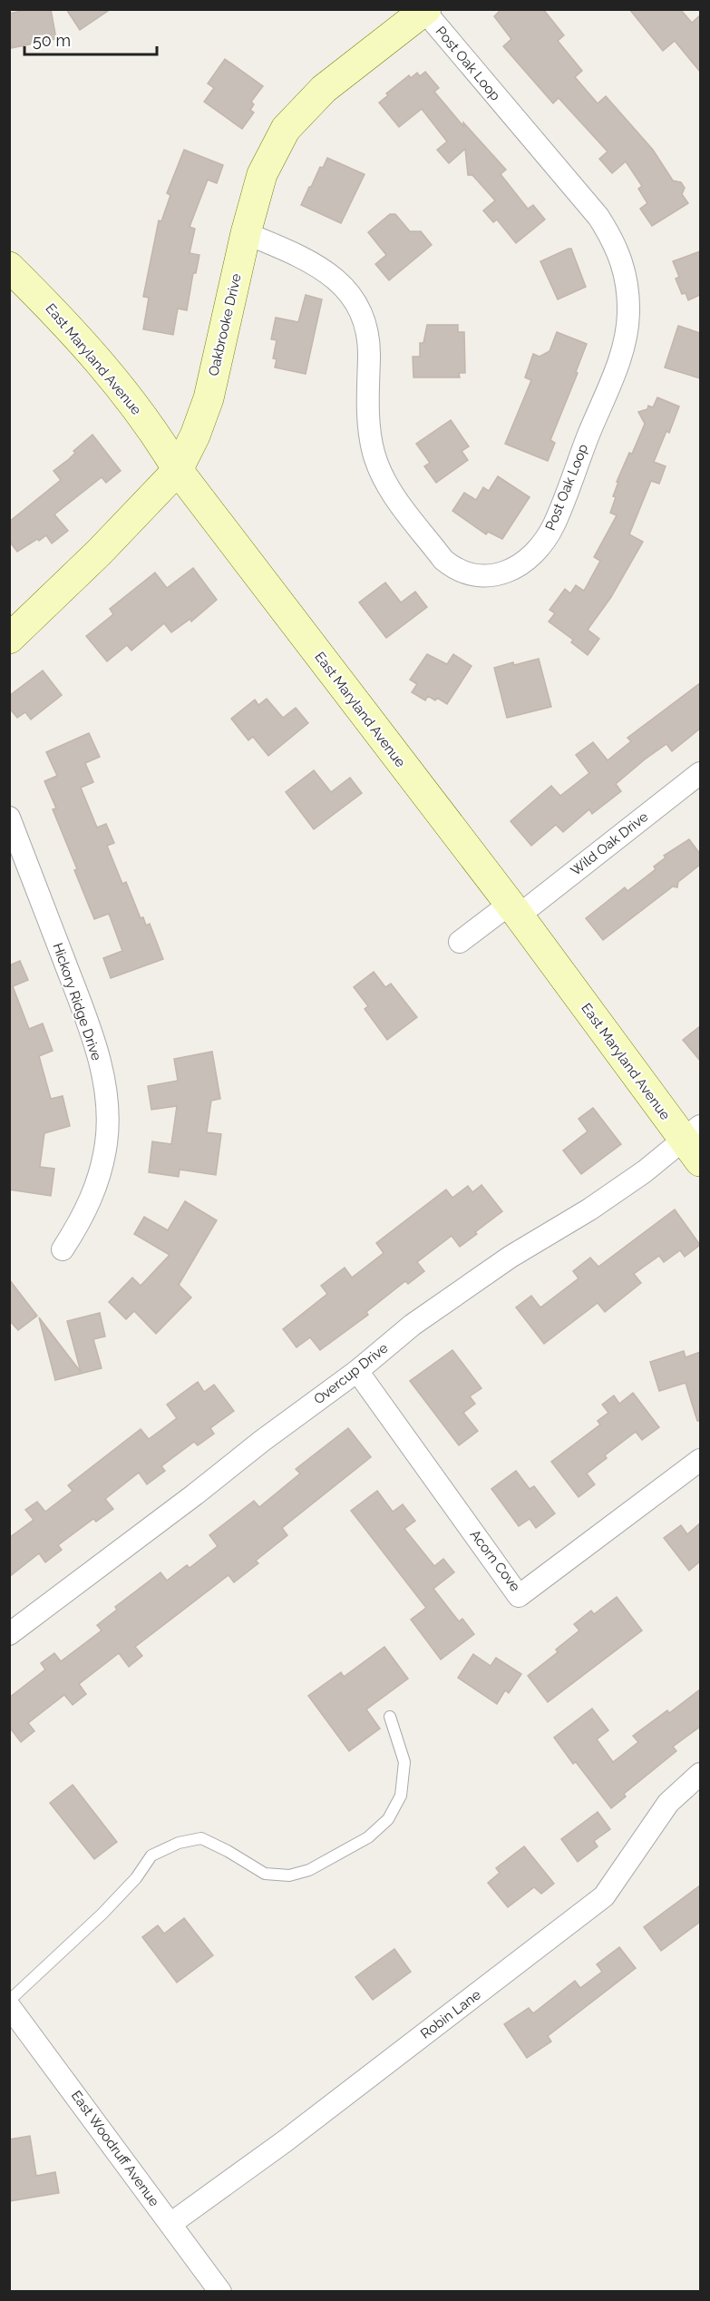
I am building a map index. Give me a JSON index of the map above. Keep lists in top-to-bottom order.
{
  "streets": {
    "street": [
      "Post Oak Loop",
      "Oakbrooke Drive",
      "East Maryland Avenue",
      "Wild Oak Drive",
      "Hickory Ridge Drive",
      "Overcup Drive",
      "Acorn Cove",
      "Robin Lane",
      "East Woodruff Avenue"
    ]
  },
  "crossings": [
    ["Post Oak Loop", "Oakbrooke Drive"],
    ["Oakbrooke Drive", "East Maryland Avenue"],
    ["East Maryland Avenue", "Wild Oak Drive"],
    ["East Maryland Avenue", "Overcup Drive"],
    ["Overcup Drive", "Acorn Cove"],
    ["Robin Lane", "East Woodruff Avenue"]
  ],
  "scale_bar": "50 m"
}
